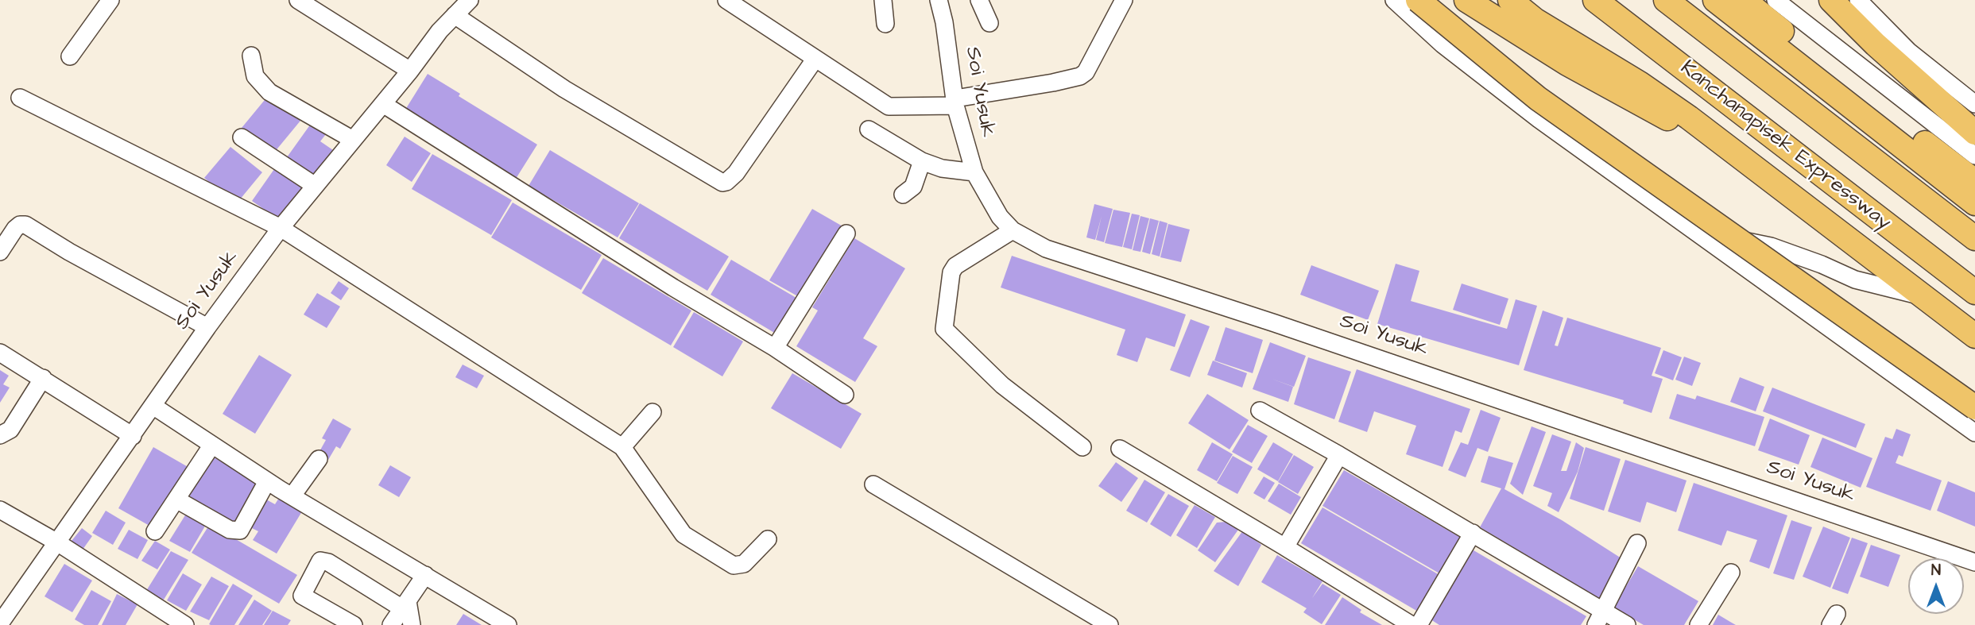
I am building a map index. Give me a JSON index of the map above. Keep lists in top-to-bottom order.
{
  "streets": {
    "highway": ["Kanchanapisek Expressway"],
    "street": ["Soi Yusuk"]
  },
  "north": "top"
}
